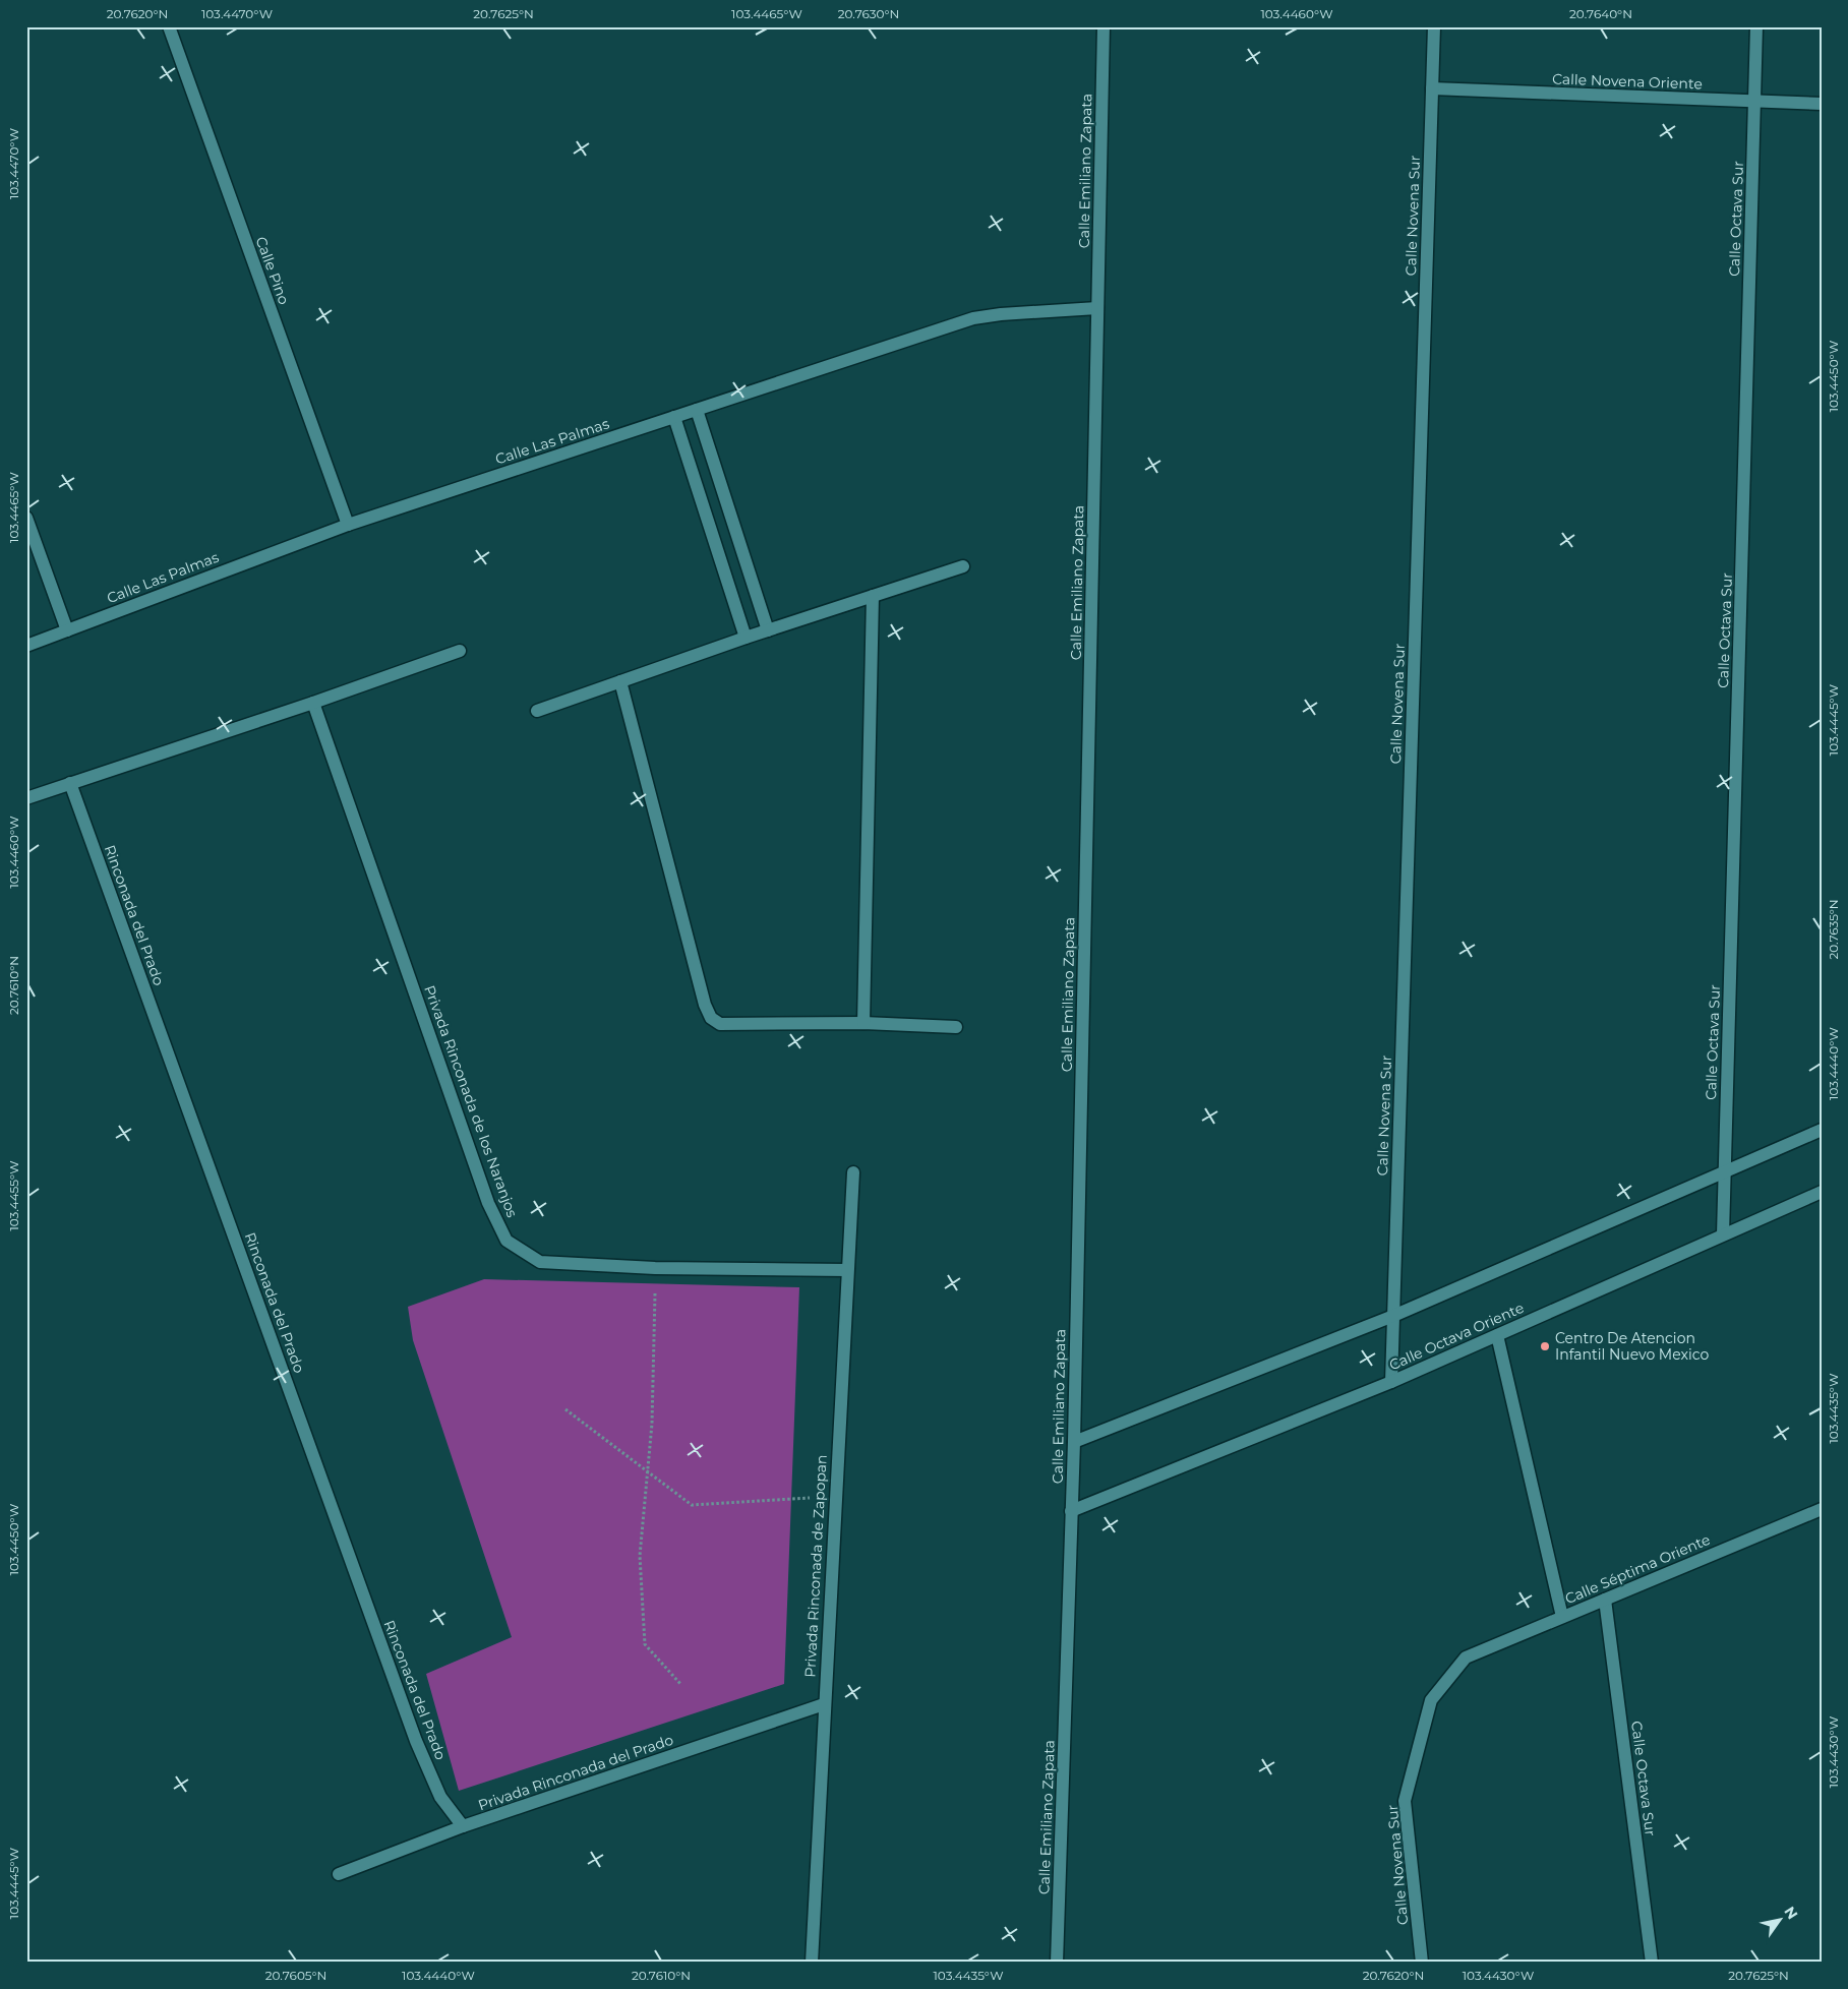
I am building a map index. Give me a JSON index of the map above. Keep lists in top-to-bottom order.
{
  "streets": {
    "street": [
      "Calle Novena Oriente",
      "Calle Emiliano Zapata",
      "Calle Novena Sur",
      "Calle Octava Sur",
      "Calle Pino",
      "Calle Las Palmas",
      "Rinconada del Prado",
      "Privada Rinconada de los Naranjos",
      "Calle Octava Oriente",
      "Privada Rinconada de Zapopan",
      "Calle Séptima Oriente",
      "Privada Rinconada del Prado"
    ]
  },
  "crossings": [
    ["Calle Novena Oriente", "Calle Novena Sur"],
    ["Calle Novena Oriente", "Calle Octava Sur"],
    ["Calle Emiliano Zapata", "Calle Las Palmas"],
    ["Calle Emiliano Zapata", "Calle Octava Oriente"],
    ["Calle Novena Sur", "Calle Octava Oriente"],
    ["Calle Novena Sur", "Calle Séptima Oriente"],
    ["Calle Octava Sur", "Calle Octava Oriente"],
    ["Calle Octava Sur", "Calle Séptima Oriente"],
    ["Calle Pino", "Calle Las Palmas"],
    ["Rinconada del Prado", "Privada Rinconada del Prado"],
    ["Privada Rinconada de los Naranjos", "Privada Rinconada de Zapopan"],
    ["Privada Rinconada de Zapopan", "Privada Rinconada del Prado"]
  ],
  "places": ["Centro De Atencion Infantil Nuevo Mexico"],
  "north": "top right",
  "coordinates": [
    "20.7620°N",
    "103.4470°W",
    "20.7625°N",
    "103.4465°W",
    "20.7630°N",
    "103.4460°W",
    "20.7640°N",
    "103.4450°W",
    "103.4445°W",
    "20.7635°N",
    "20.7610°N",
    "103.4440°W",
    "103.4455°W",
    "103.4435°W",
    "103.4430°W",
    "20.7605°N"
  ]
}
